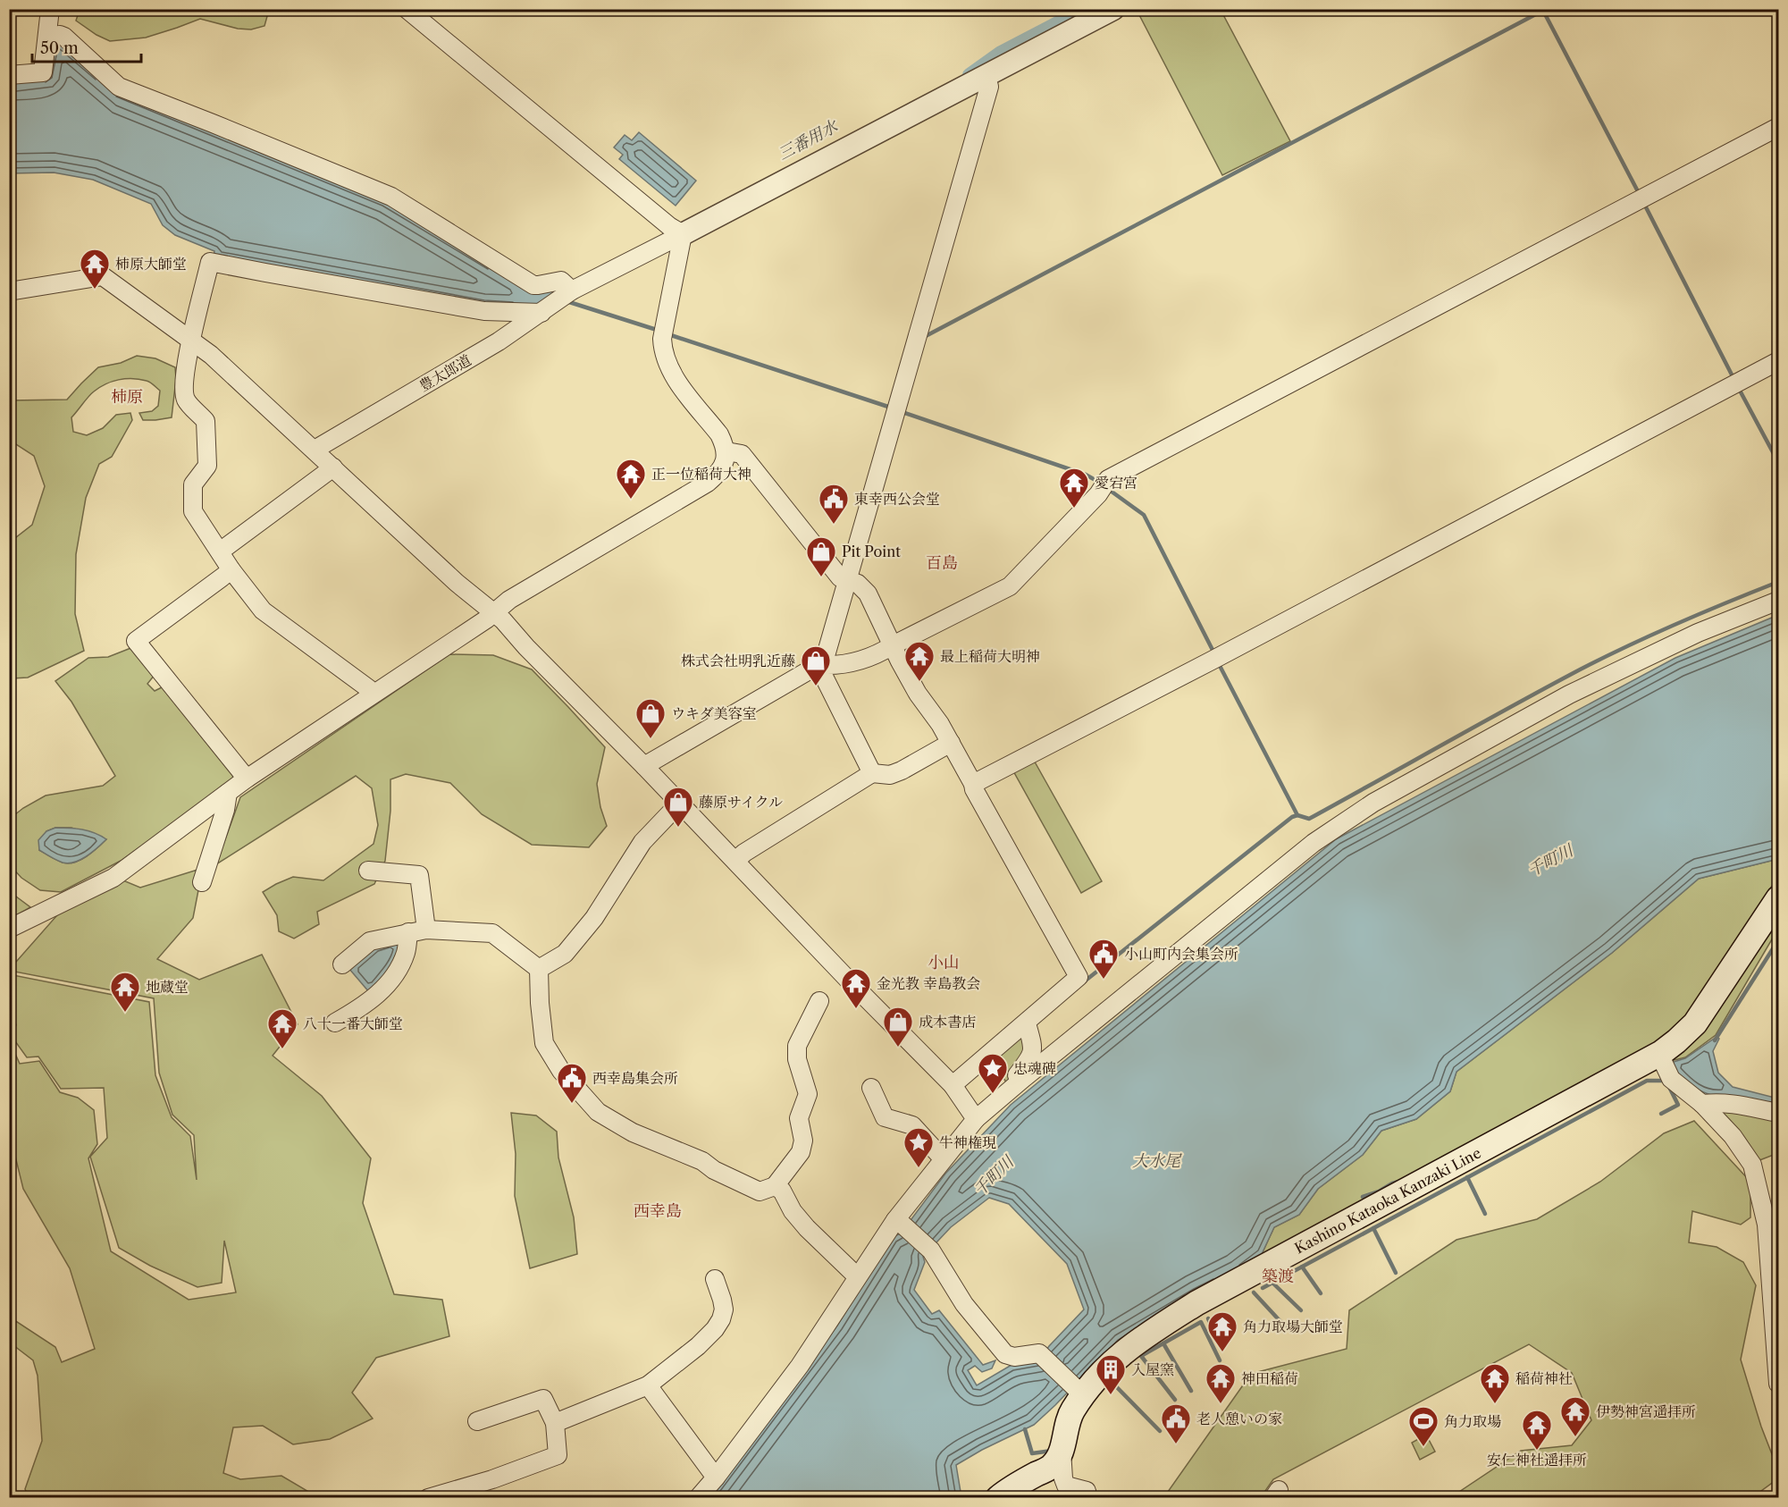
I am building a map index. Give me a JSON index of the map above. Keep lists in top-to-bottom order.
{
  "streets": {
    "main road": ["Kashino Kataoka Kanzaki Line"],
    "street": ["豊太郎道"]
  },
  "districts": [
    "柿原",
    "百島",
    "小山",
    "西幸島",
    "築渡"
  ],
  "water": ["三番用水", "千町川", "大水尾"],
  "places": {
    "temple": [
      "柿原大師堂",
      "正一位稲荷大神",
      "愛宕宮",
      "最上稲荷大明神",
      "金光教 幸島教会",
      "地蔵堂",
      "八十一番大師堂",
      "角力取場大師堂",
      "神田稲荷",
      "稲荷神社",
      "伊勢神宮遥拝所",
      "安仁神社遥拝所"
    ],
    "public building": [
      "東幸西公会堂",
      "小山町内会集会所",
      "西幸島集会所",
      "老人憩いの家"
    ],
    "shop": [
      "Pit Point",
      "株式会社明乳近藤",
      "ウキダ美容室",
      "藤原サイクル",
      "成本書店"
    ],
    "place": ["忠魂碑", "牛神権現"],
    "building": ["入屋窯"],
    "sports": ["角力取場"]
  },
  "scale_bar": "50 m"
}
